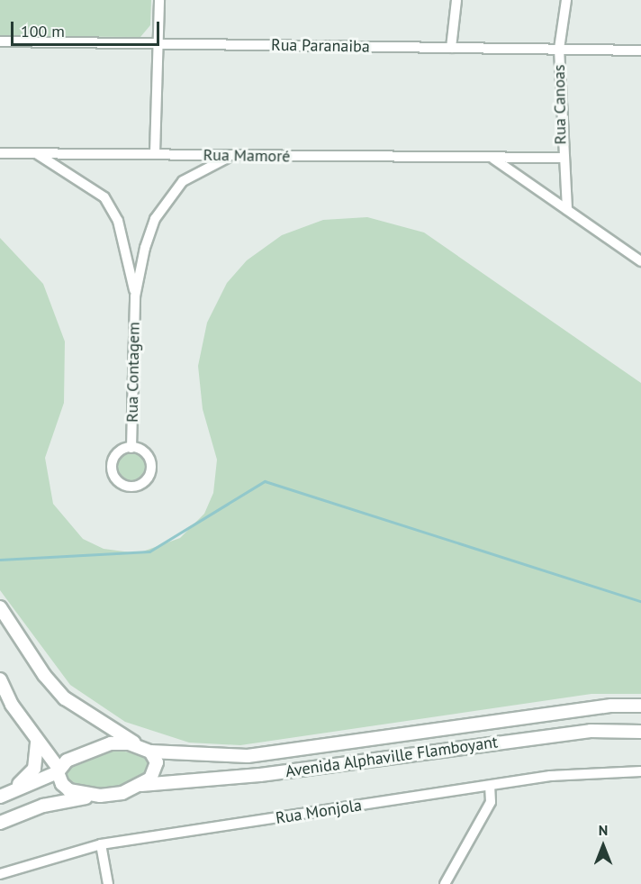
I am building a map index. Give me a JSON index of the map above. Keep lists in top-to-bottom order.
{
  "streets": {
    "street": [
      "Rua Paranaiba",
      "Rua Canoas",
      "Rua Mamoré",
      "Rua Contagem",
      "Avenida Alphaville Flamboyant",
      "Rua Monjola"
    ]
  },
  "crossings": [
    ["Rua Paranaiba", "Rua Canoas"],
    ["Rua Canoas", "Rua Mamoré"],
    ["Rua Mamoré", "Rua Contagem"]
  ],
  "scale_bar": "100 m",
  "north": "top"
}
